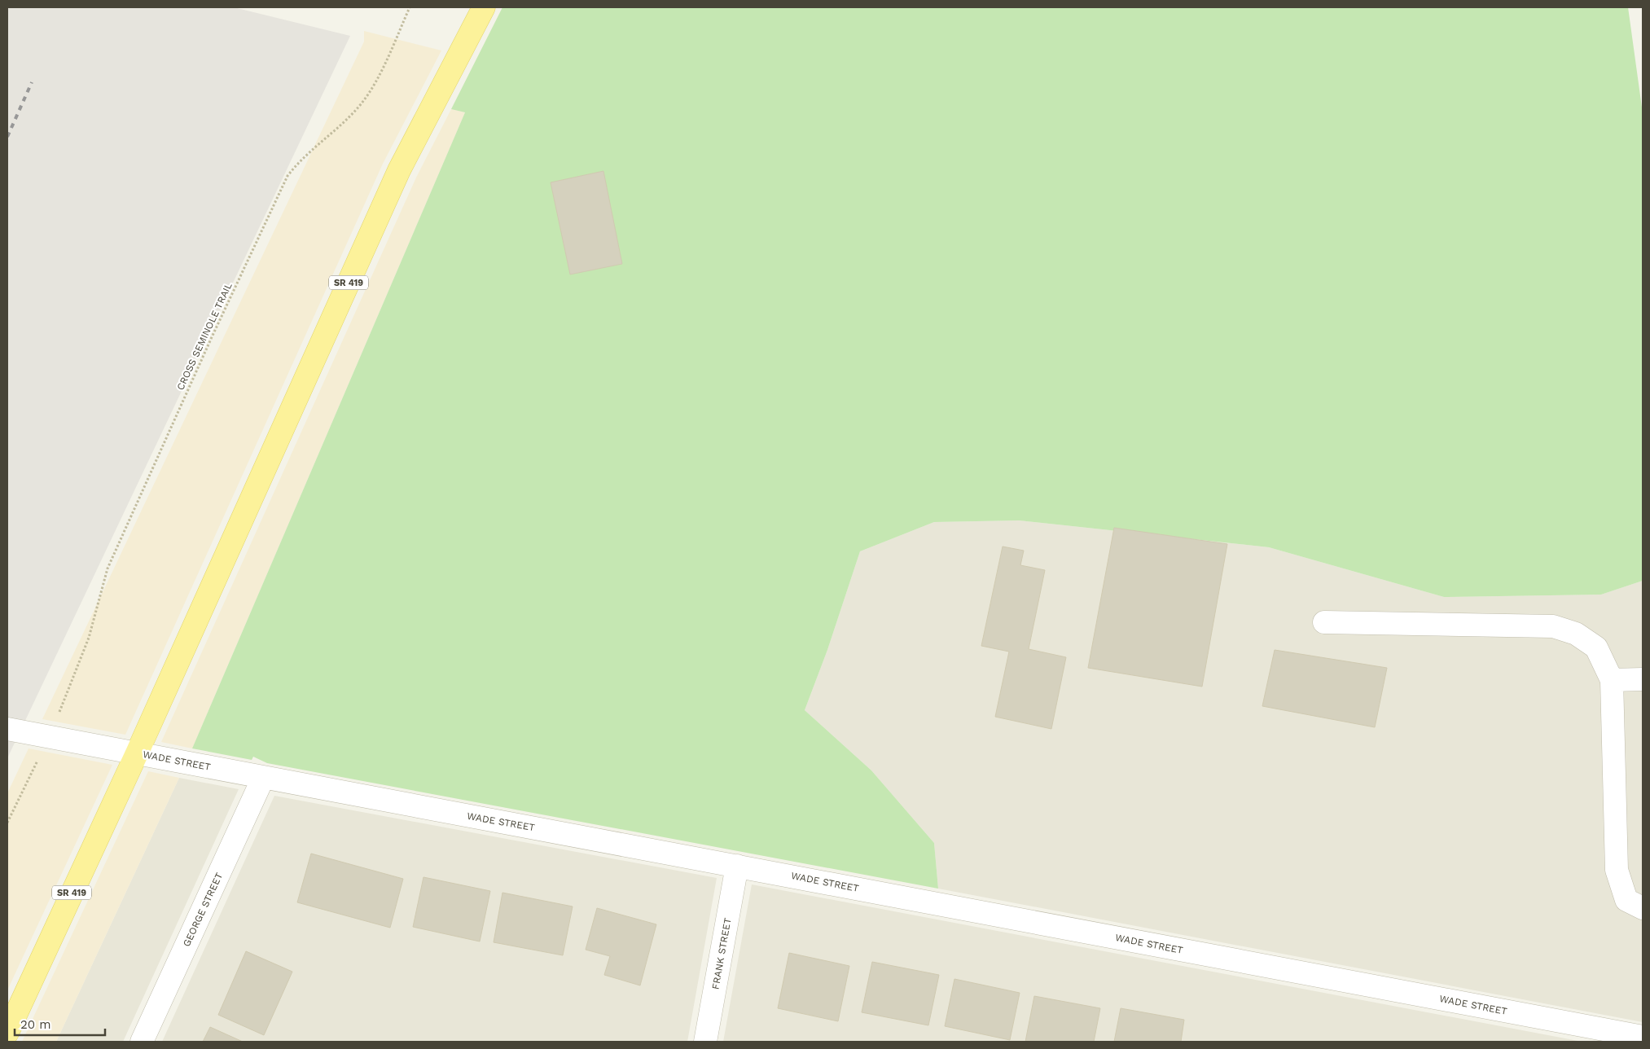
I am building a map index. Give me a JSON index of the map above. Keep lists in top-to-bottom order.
{
  "streets": {
    "main road": ["SR 419"],
    "street": ["WADE STREET", "GEORGE STREET", "FRANK STREET"],
    "path": ["CROSS SEMINOLE TRAIL"]
  },
  "crossings": [
    ["SR 419", "WADE STREET"],
    ["WADE STREET", "GEORGE STREET"],
    ["WADE STREET", "FRANK STREET"]
  ],
  "scale_bar": "20 m"
}
